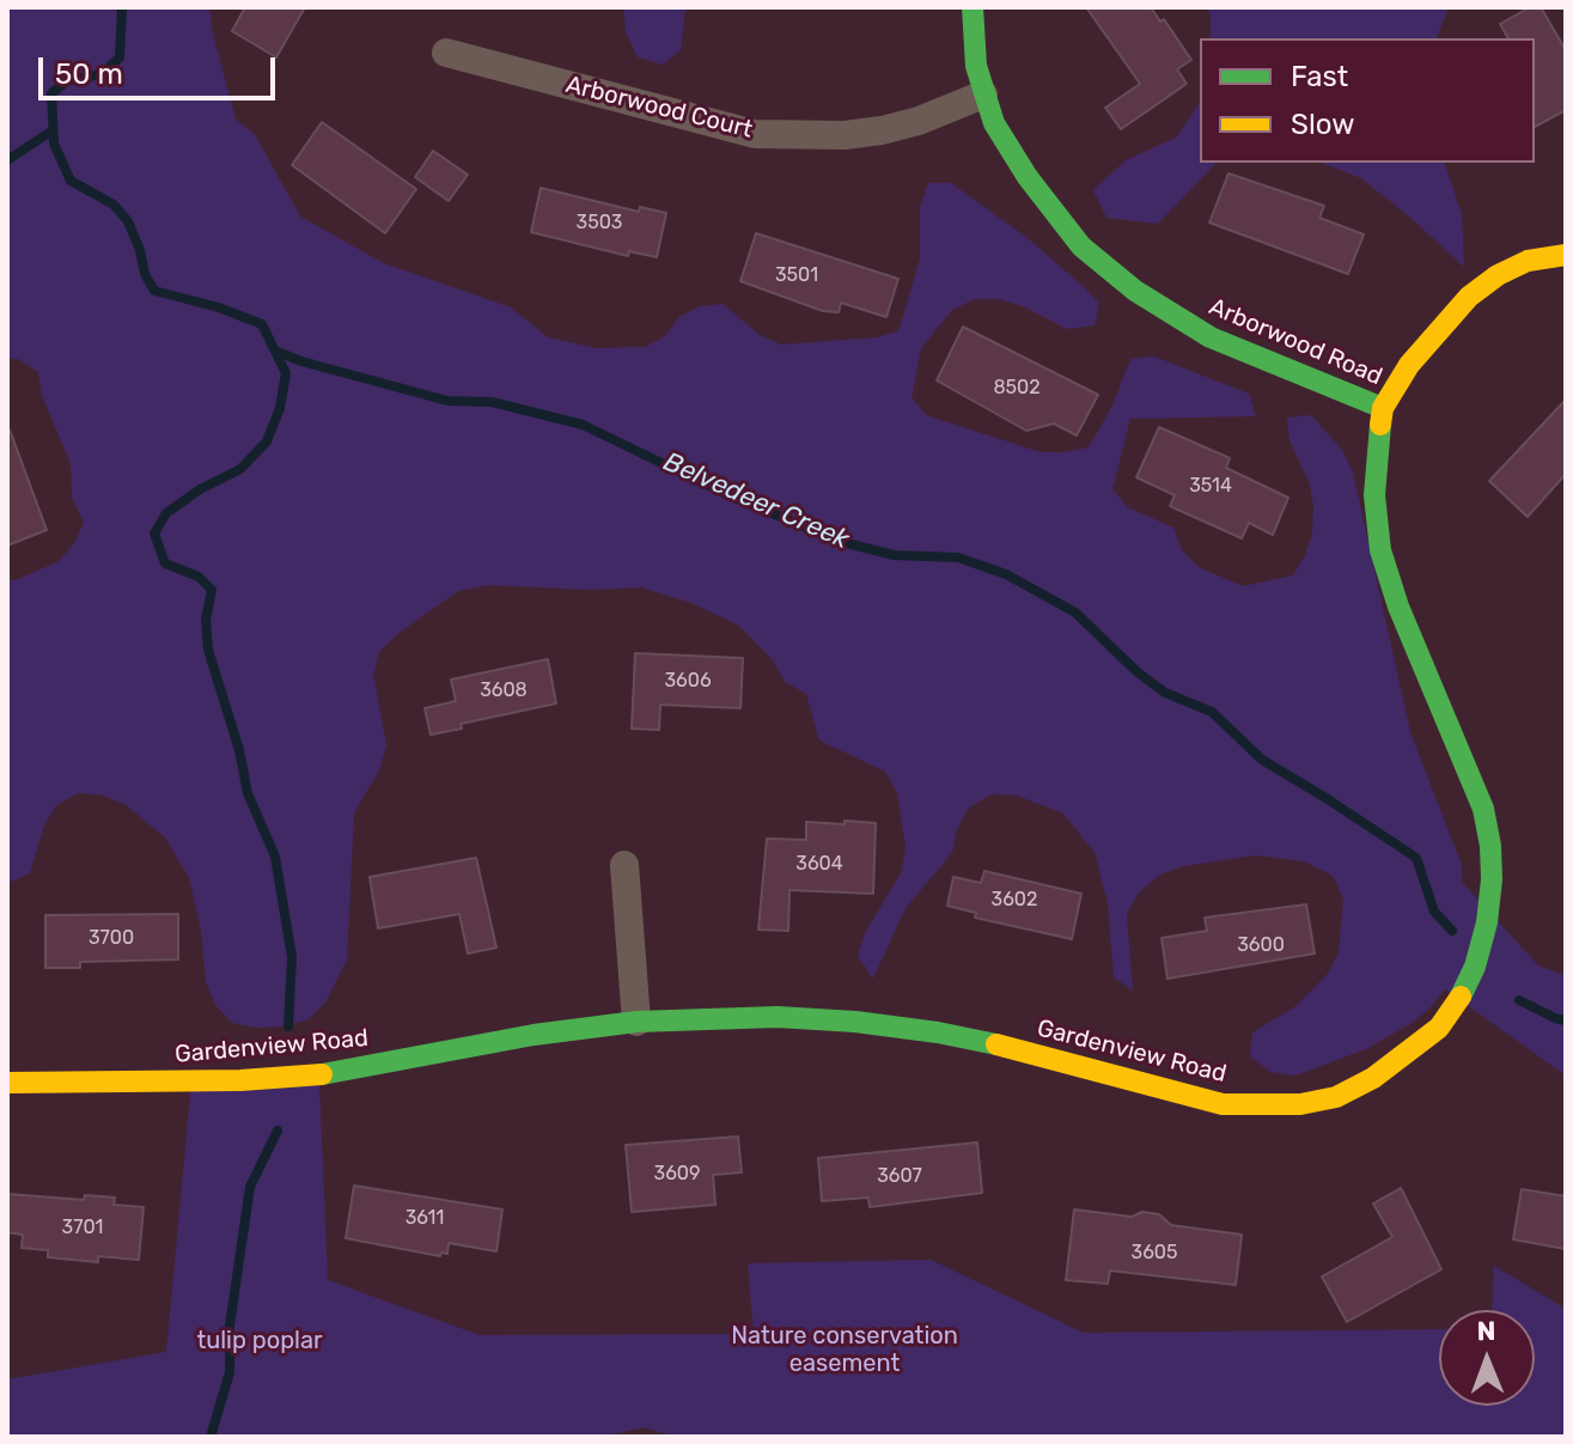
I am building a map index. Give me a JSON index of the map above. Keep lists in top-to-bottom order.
{
  "streets": {
    "street": ["Arborwood Court", "Arborwood Road", "Gardenview Road"]
  },
  "crossings": [
    ["Arborwood Court", "Arborwood Road"],
    ["Arborwood Road", "Gardenview Road"]
  ],
  "water": ["Belvedeer Creek"],
  "parks": ["Nature conservation easement", "tulip poplar"],
  "house_numbers": [
    "3503",
    "3501",
    "8502",
    "3514",
    "3606",
    "3608",
    "3604",
    "3602",
    "3700",
    "3600",
    "3609",
    "3607",
    "3611",
    "3701",
    "3605"
  ],
  "legend": ["Fast", "Slow"],
  "scale_bar": "50 m",
  "north": "top"
}
